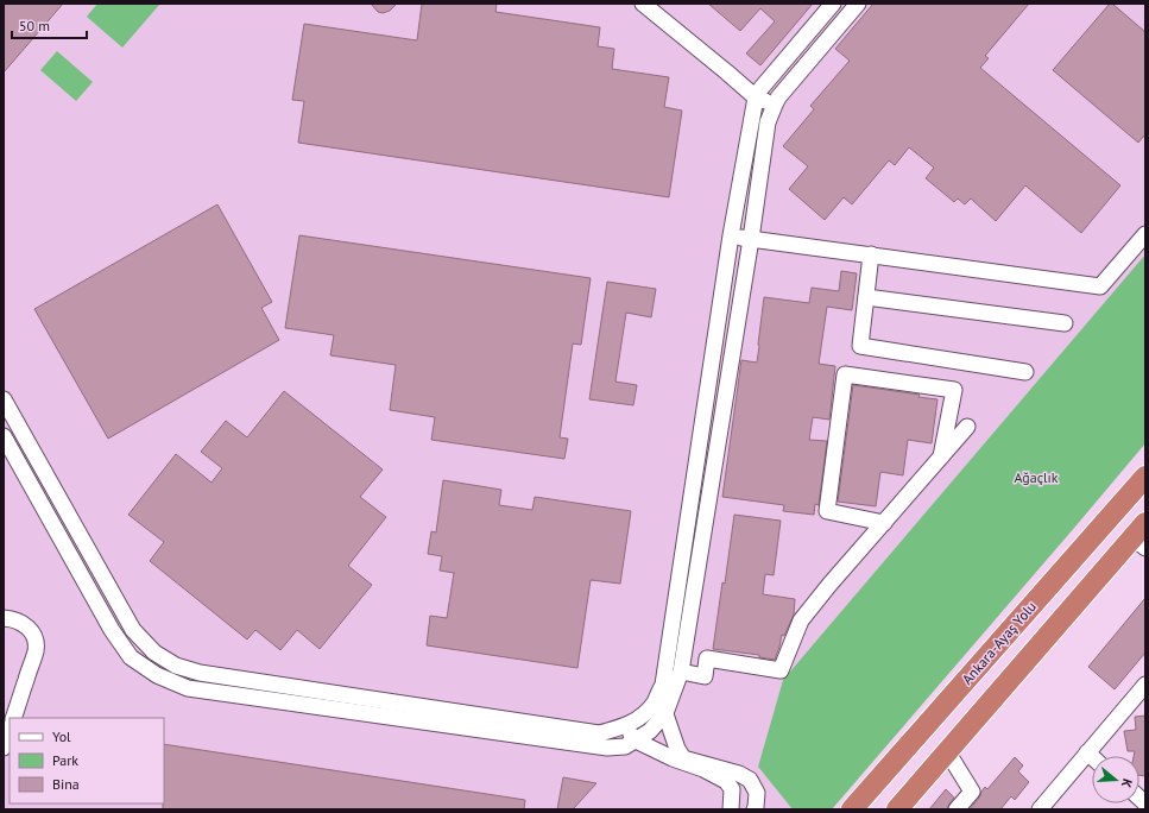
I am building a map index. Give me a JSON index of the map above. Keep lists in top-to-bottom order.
{
  "streets": {
    "highway": ["Ankara-Ayaş Yolu"]
  },
  "parks": ["Ağaçlık"],
  "legend": ["Yol", "Park", "Bina"],
  "scale_bar": "50 m",
  "north": "right"
}
